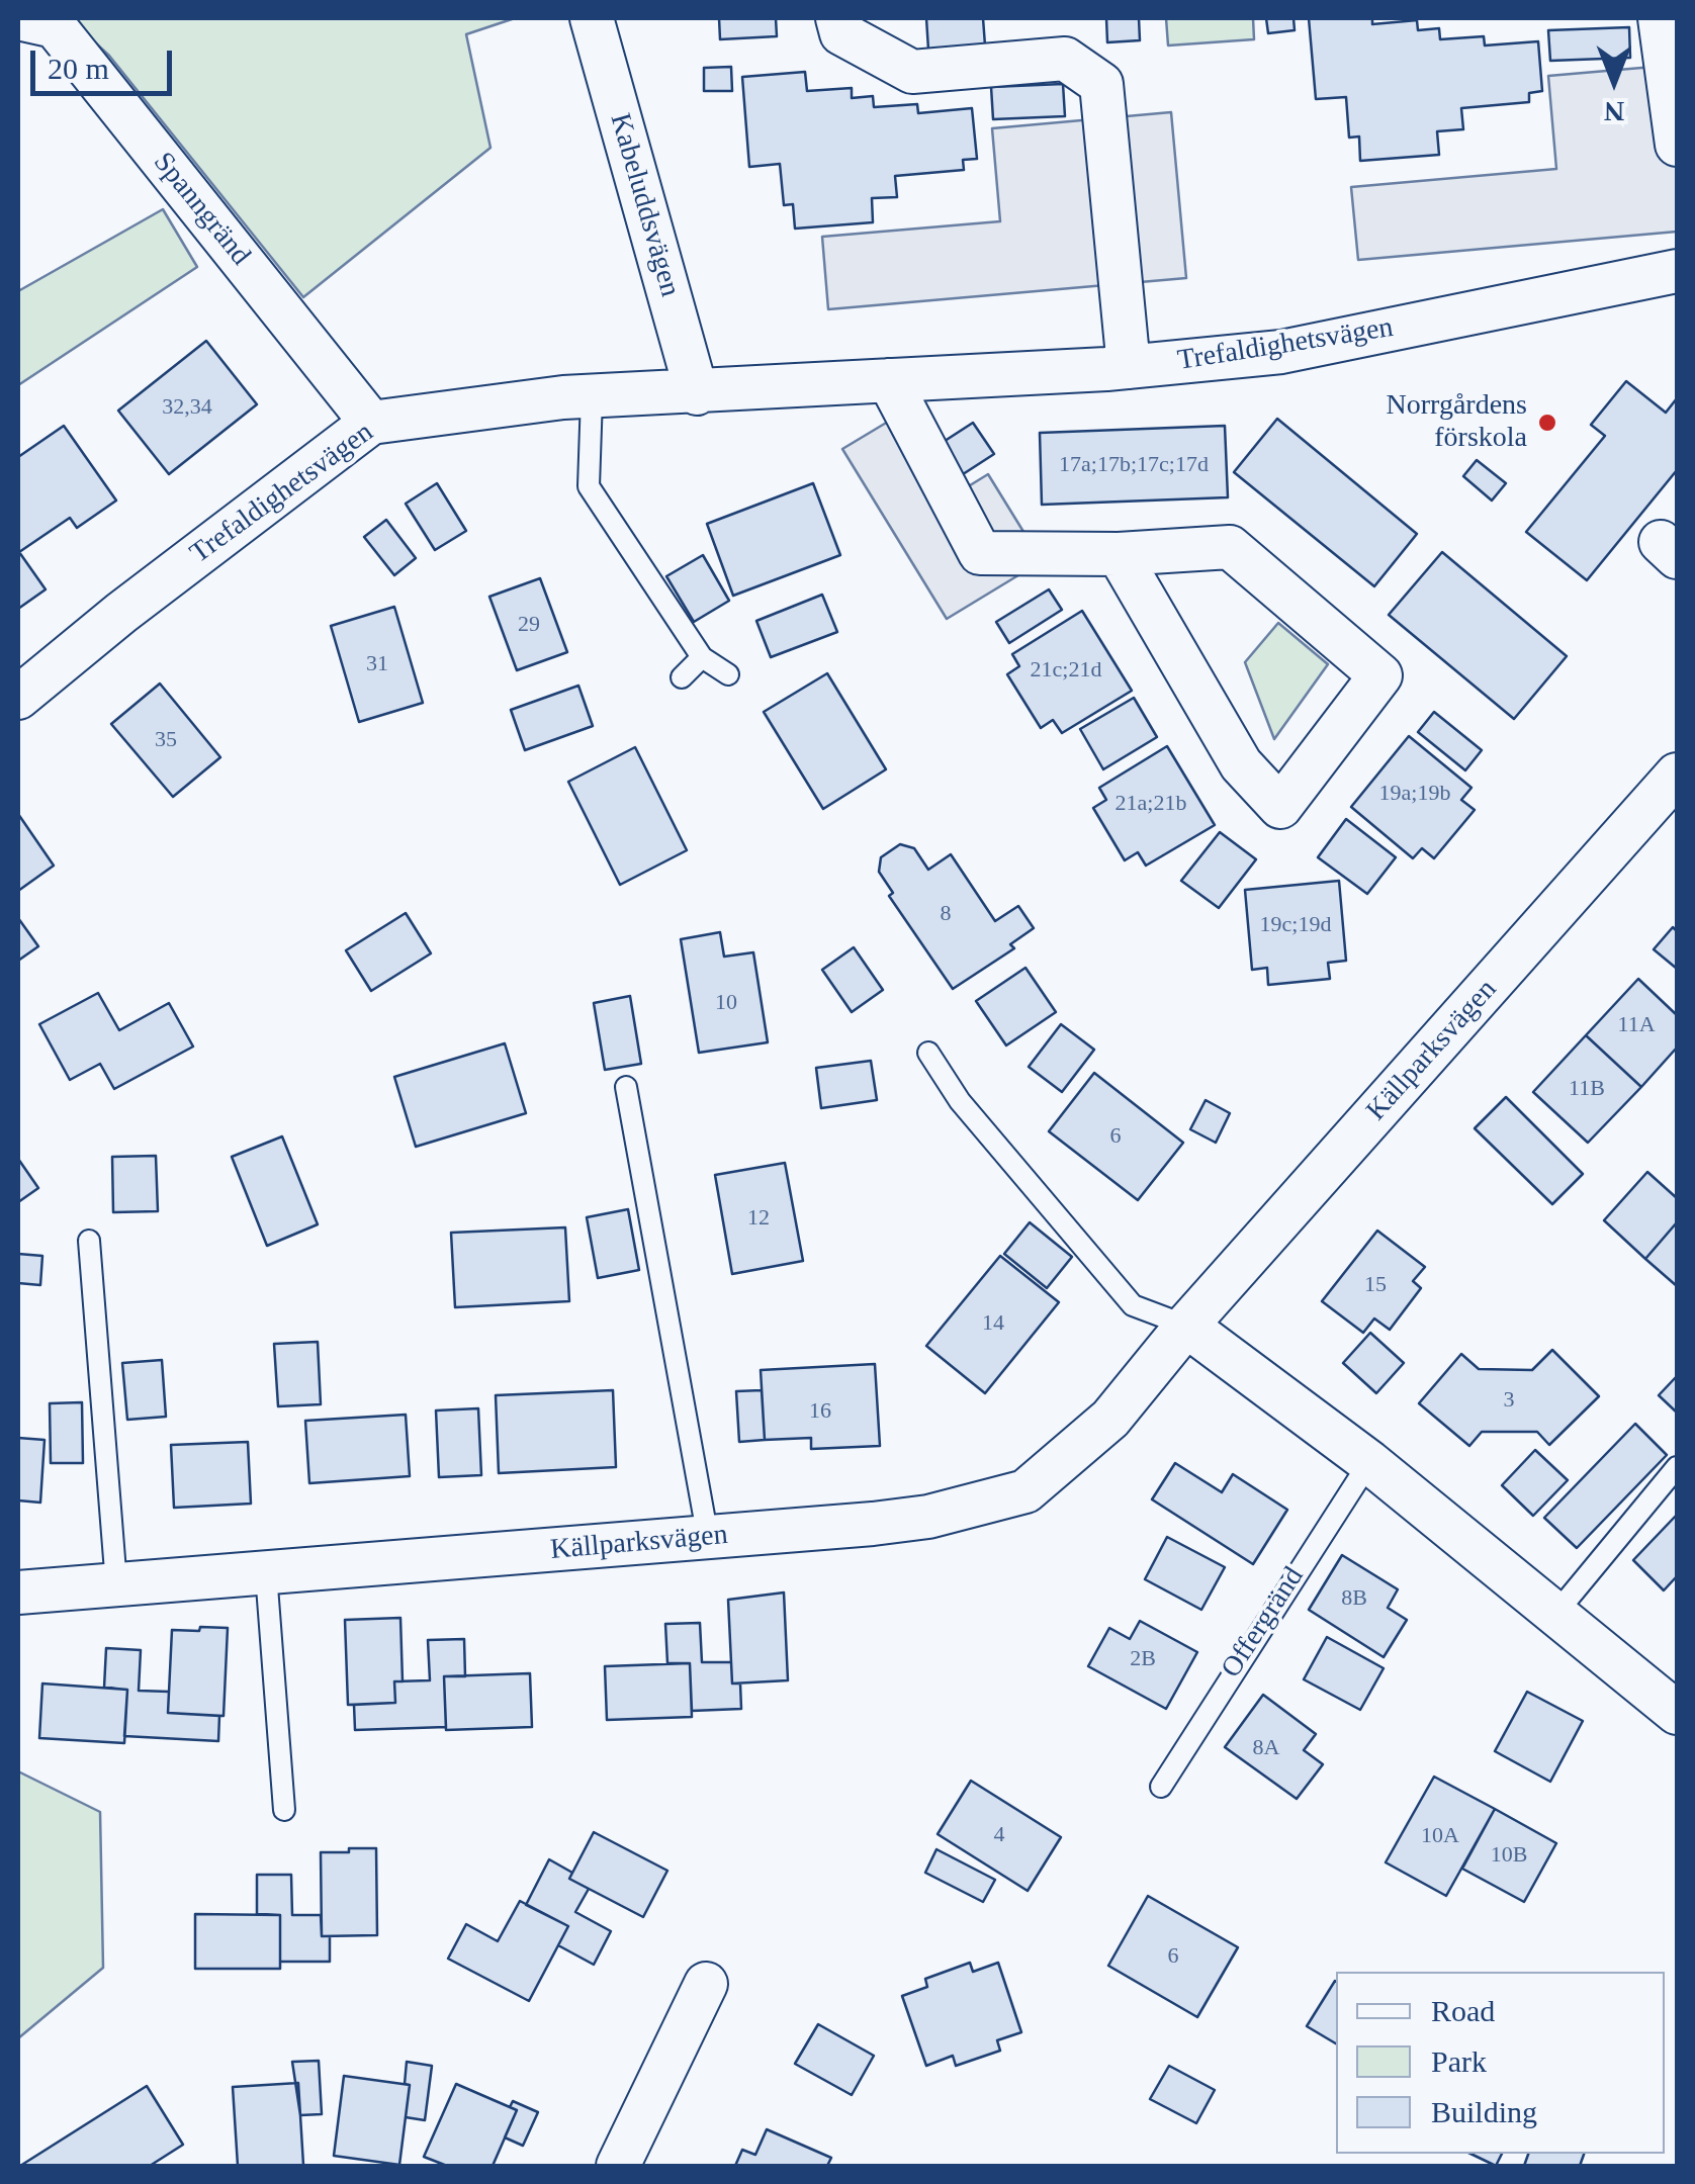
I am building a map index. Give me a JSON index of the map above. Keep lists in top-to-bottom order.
{
  "streets": {
    "street": [
      "Kabeluddsvägen",
      "Spanngränd",
      "Trefaldighetsvägen",
      "Källparksvägen"
    ],
    "lane": ["Offergränd"]
  },
  "crossings": [
    ["Kabeluddsvägen", "Trefaldighetsvägen"],
    ["Spanngränd", "Trefaldighetsvägen"]
  ],
  "places": ["Norrgårdens förskola"],
  "house_numbers": [
    "32,34",
    "17a;17b;17c;17d",
    "29",
    "31",
    "21c;21d",
    "35",
    "19a;19b",
    "21a;21b",
    "8",
    "19c;19d",
    "10",
    "11A",
    "11B",
    "6",
    "12",
    "15",
    "14",
    "3",
    "16",
    "8B",
    "2B",
    "8A",
    "4",
    "10A",
    "10B",
    "6"
  ],
  "legend": ["Road", "Park", "Building"],
  "scale_bar": "20 m",
  "north": "bottom"
}
